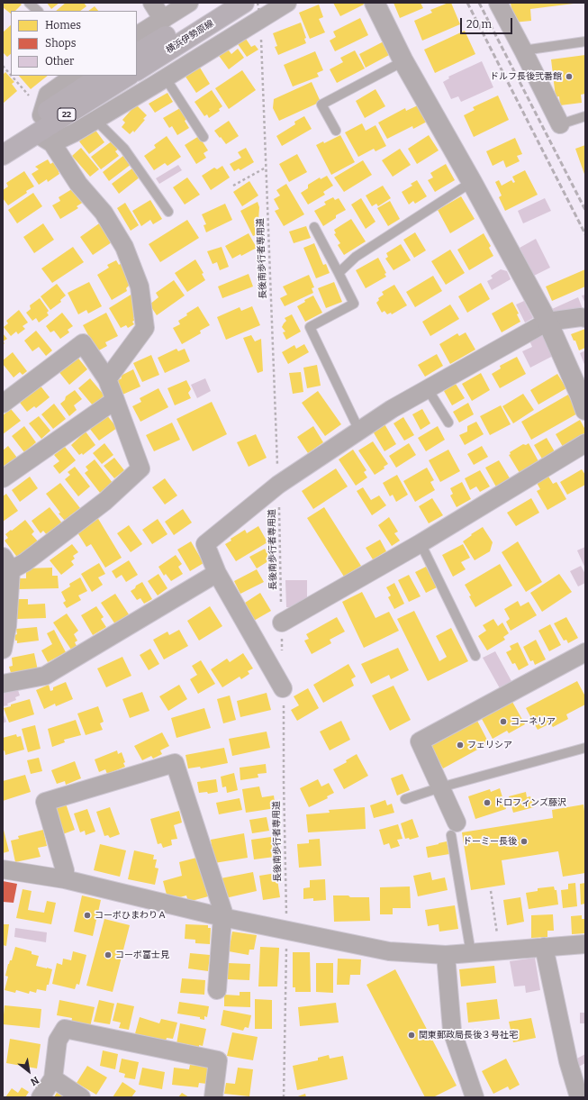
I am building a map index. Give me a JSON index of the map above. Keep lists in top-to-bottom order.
{
  "streets": {
    "main road": ["横浜伊勢原線", "22"],
    "path": ["長後南歩行者専用道"]
  },
  "crossings": [
    ["横浜伊勢原線", "長後南歩行者専用道"]
  ],
  "places": [
    "ドルフ長後弐番館",
    "コーネリア",
    "フェリシア",
    "ドロフィンズ藤沢",
    "ドーミー長後",
    "コーポひまわりＡ",
    "コーポ富士見",
    "関東郵政局長後３号社宅"
  ],
  "legend": ["Homes", "Shops", "Other"],
  "scale_bar": "20 m",
  "north": "bottom right"
}
